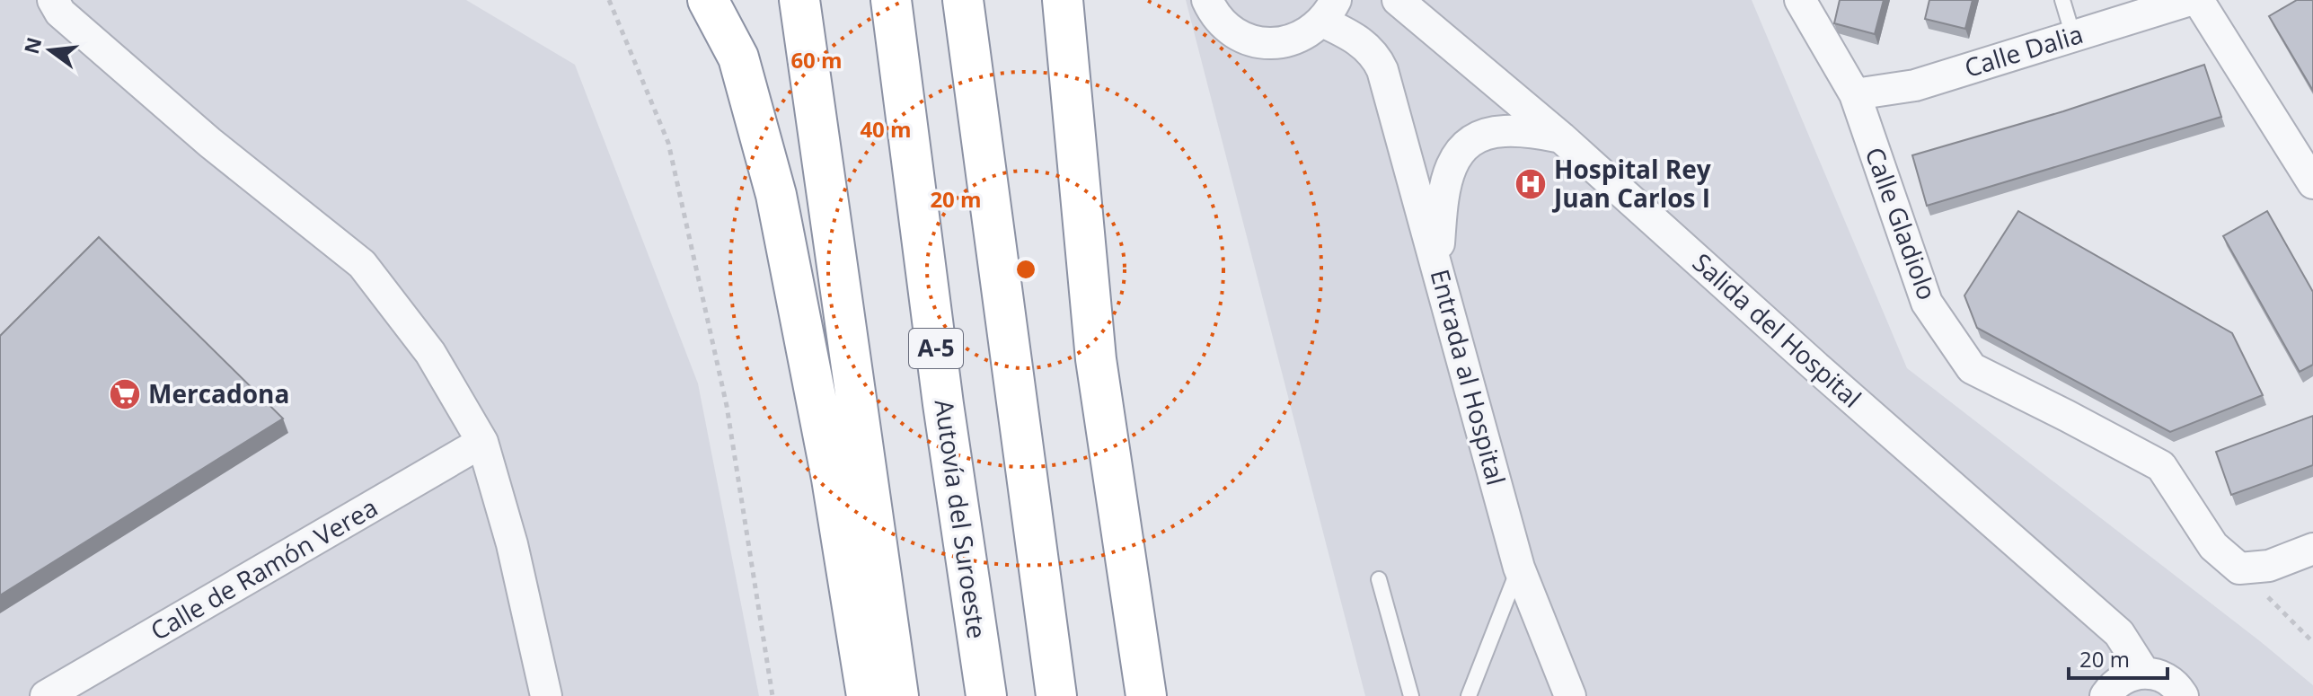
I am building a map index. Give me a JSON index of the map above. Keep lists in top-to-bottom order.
{
  "streets": {
    "highway": ["A-5", "Autovía del Suroeste"],
    "street": [
      "Calle Dalia",
      "Calle Gladiolo",
      "Salida del Hospital",
      "Entrada al Hospital",
      "Calle de Ramón Verea"
    ]
  },
  "crossings": [
    ["Calle Dalia", "Calle Gladiolo"]
  ],
  "places": {
    "hospital": ["Hospital Rey Juan Carlos I"],
    "supermarket": ["Mercadona"]
  },
  "scale_bar": "20 m",
  "north": "left",
  "rings": ["60 m", "40 m", "20 m"]
}
